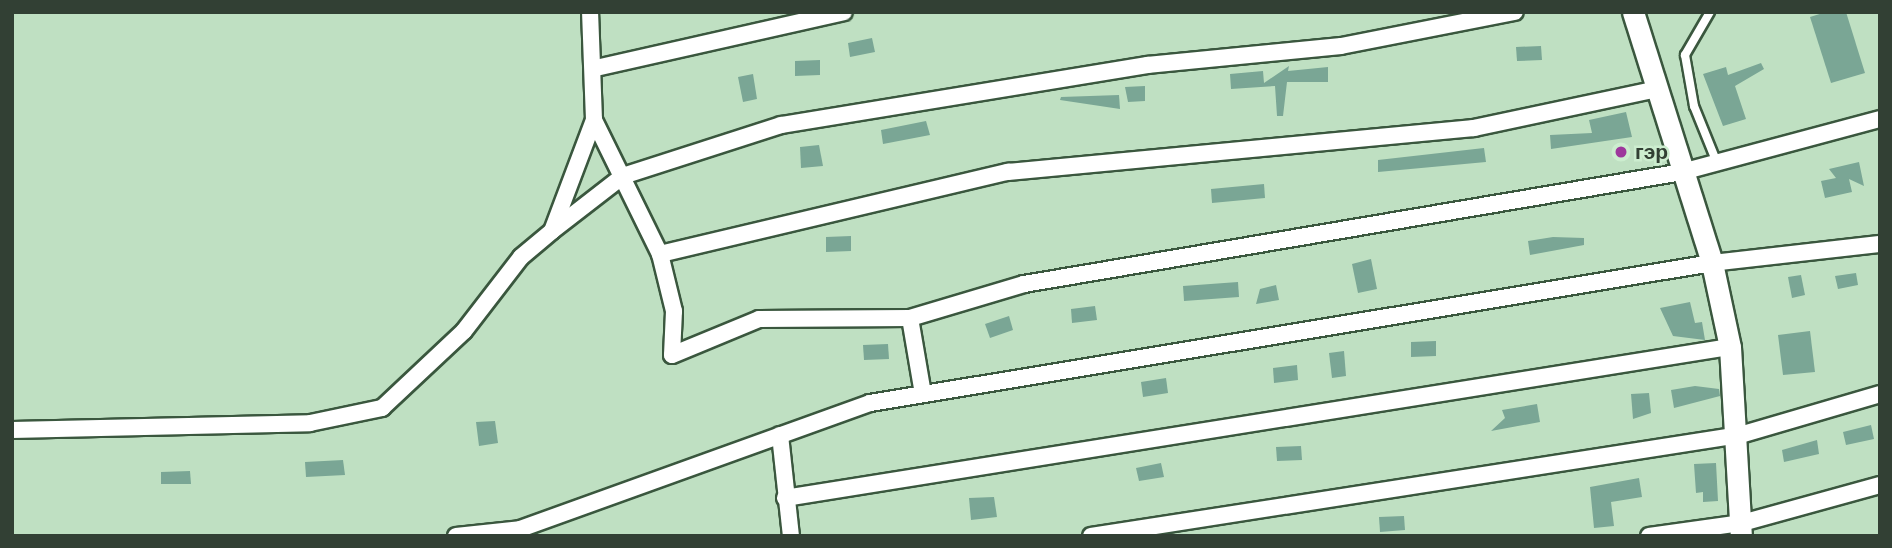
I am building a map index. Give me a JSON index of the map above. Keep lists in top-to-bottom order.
{
  "places": ["гэр"]
}
